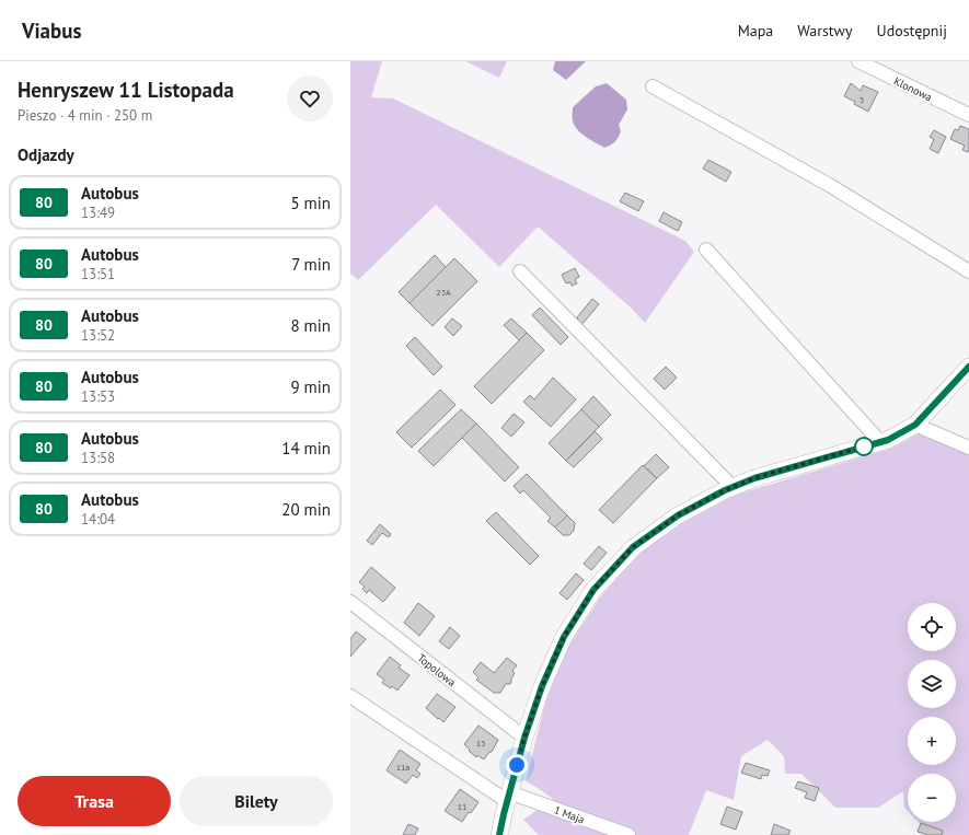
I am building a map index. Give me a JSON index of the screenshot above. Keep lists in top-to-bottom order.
{
  "streets": {
    "street": ["Klonowa", "Topolowa", "1 Maja"]
  },
  "lines": ["bus line 80"],
  "house_numbers": [
    "3",
    "23A",
    "13",
    "11a",
    "11"
  ],
  "page": {
    "header": "Viabus",
    "nav": ["Mapa", "Warstwy", "Udostępnij"],
    "heading": [
      ["Henryszew 11 Listopada", "Pieszo · 4 min · 250 m"],
      "Odjazdy"
    ],
    "list": [
      {
        "mark": "80",
        "name": "Autobus",
        "note": "13:49",
        "value": "5 min"
      },
      {
        "mark": "80",
        "name": "Autobus",
        "note": "13:51",
        "value": "7 min"
      },
      {
        "mark": "80",
        "name": "Autobus",
        "note": "13:52",
        "value": "8 min"
      },
      {
        "mark": "80",
        "name": "Autobus",
        "note": "13:53",
        "value": "9 min"
      },
      {
        "mark": "80",
        "name": "Autobus",
        "note": "13:58",
        "value": "14 min"
      },
      {
        "mark": "80",
        "name": "Autobus",
        "note": "14:04",
        "value": "20 min"
      }
    ],
    "map_buttons": ["+", "−"],
    "buttons": ["Trasa", "Bilety"]
  }
}
